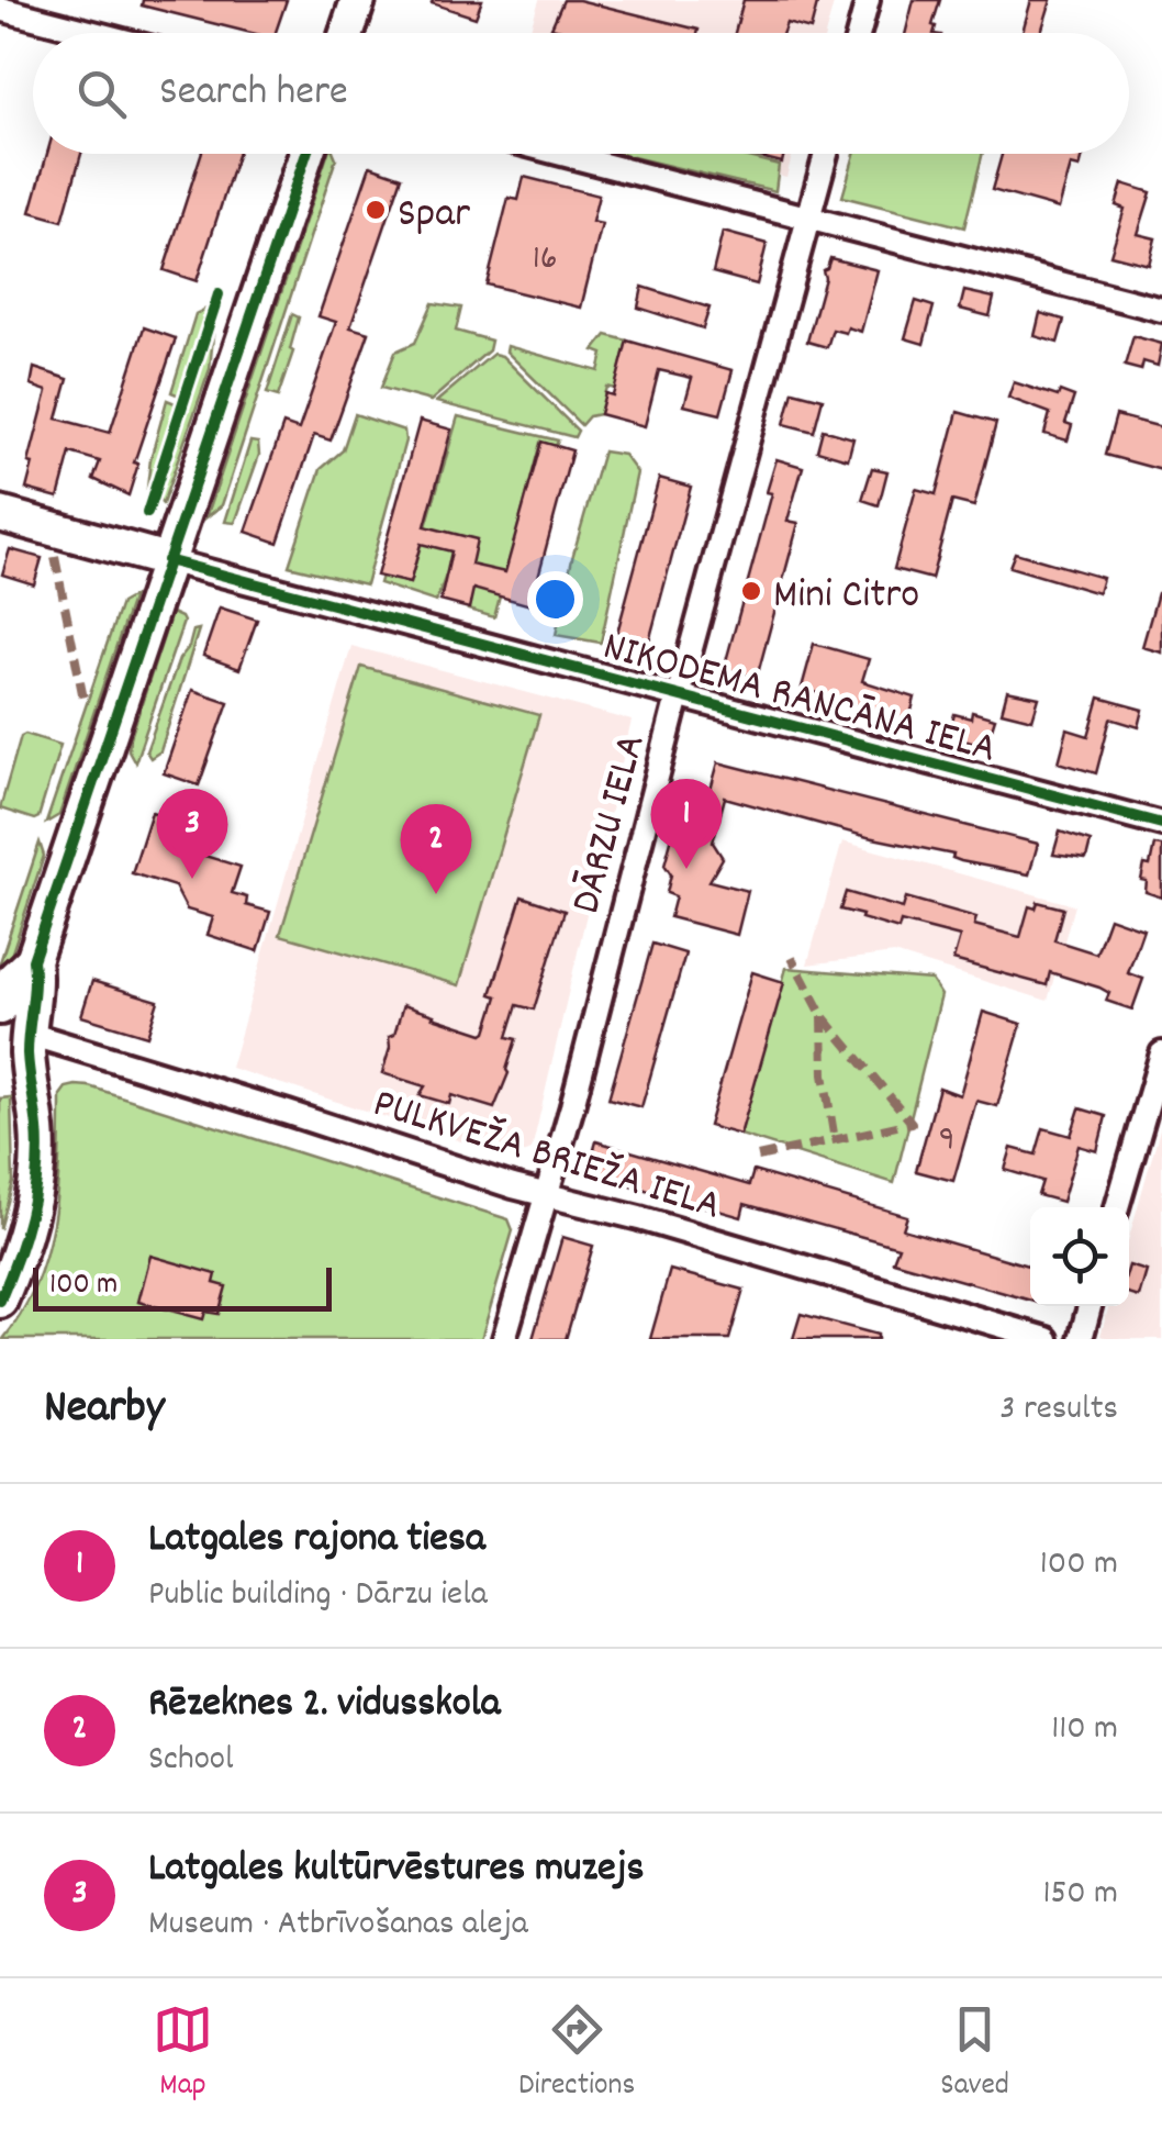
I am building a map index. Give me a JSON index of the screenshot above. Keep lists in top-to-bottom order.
{
  "streets": {
    "main road": ["NIKODEMA RANCĀNA IELA"],
    "street": ["DĀRZU IELA", "PULKVEŽA BRIEŽA IELA"]
  },
  "crossings": [
    ["NIKODEMA RANCĀNA IELA", "DĀRZU IELA"],
    ["DĀRZU IELA", "PULKVEŽA BRIEŽA IELA"]
  ],
  "places": ["Spar", "Mini Citro"],
  "house_numbers": ["16", "9"],
  "scale_bar": "100 m",
  "page": {
    "search": "Search here",
    "pins": ["1", "3", "2"],
    "scale": "100 m",
    "heading": ["Nearby", "3 results"],
    "list": [
      {
        "mark": "1",
        "name": "Latgales rajona tiesa",
        "note": "Public building · Dārzu iela",
        "value": "100 m"
      },
      {
        "mark": "2",
        "name": "Rēzeknes 2. vidusskola",
        "note": "School",
        "value": "110 m"
      },
      {
        "mark": "3",
        "name": "Latgales kultūrvēstures muzejs",
        "note": "Museum · Atbrīvošanas aleja",
        "value": "150 m"
      }
    ],
    "nav": ["Map", "Directions", "Saved"]
  }
}
